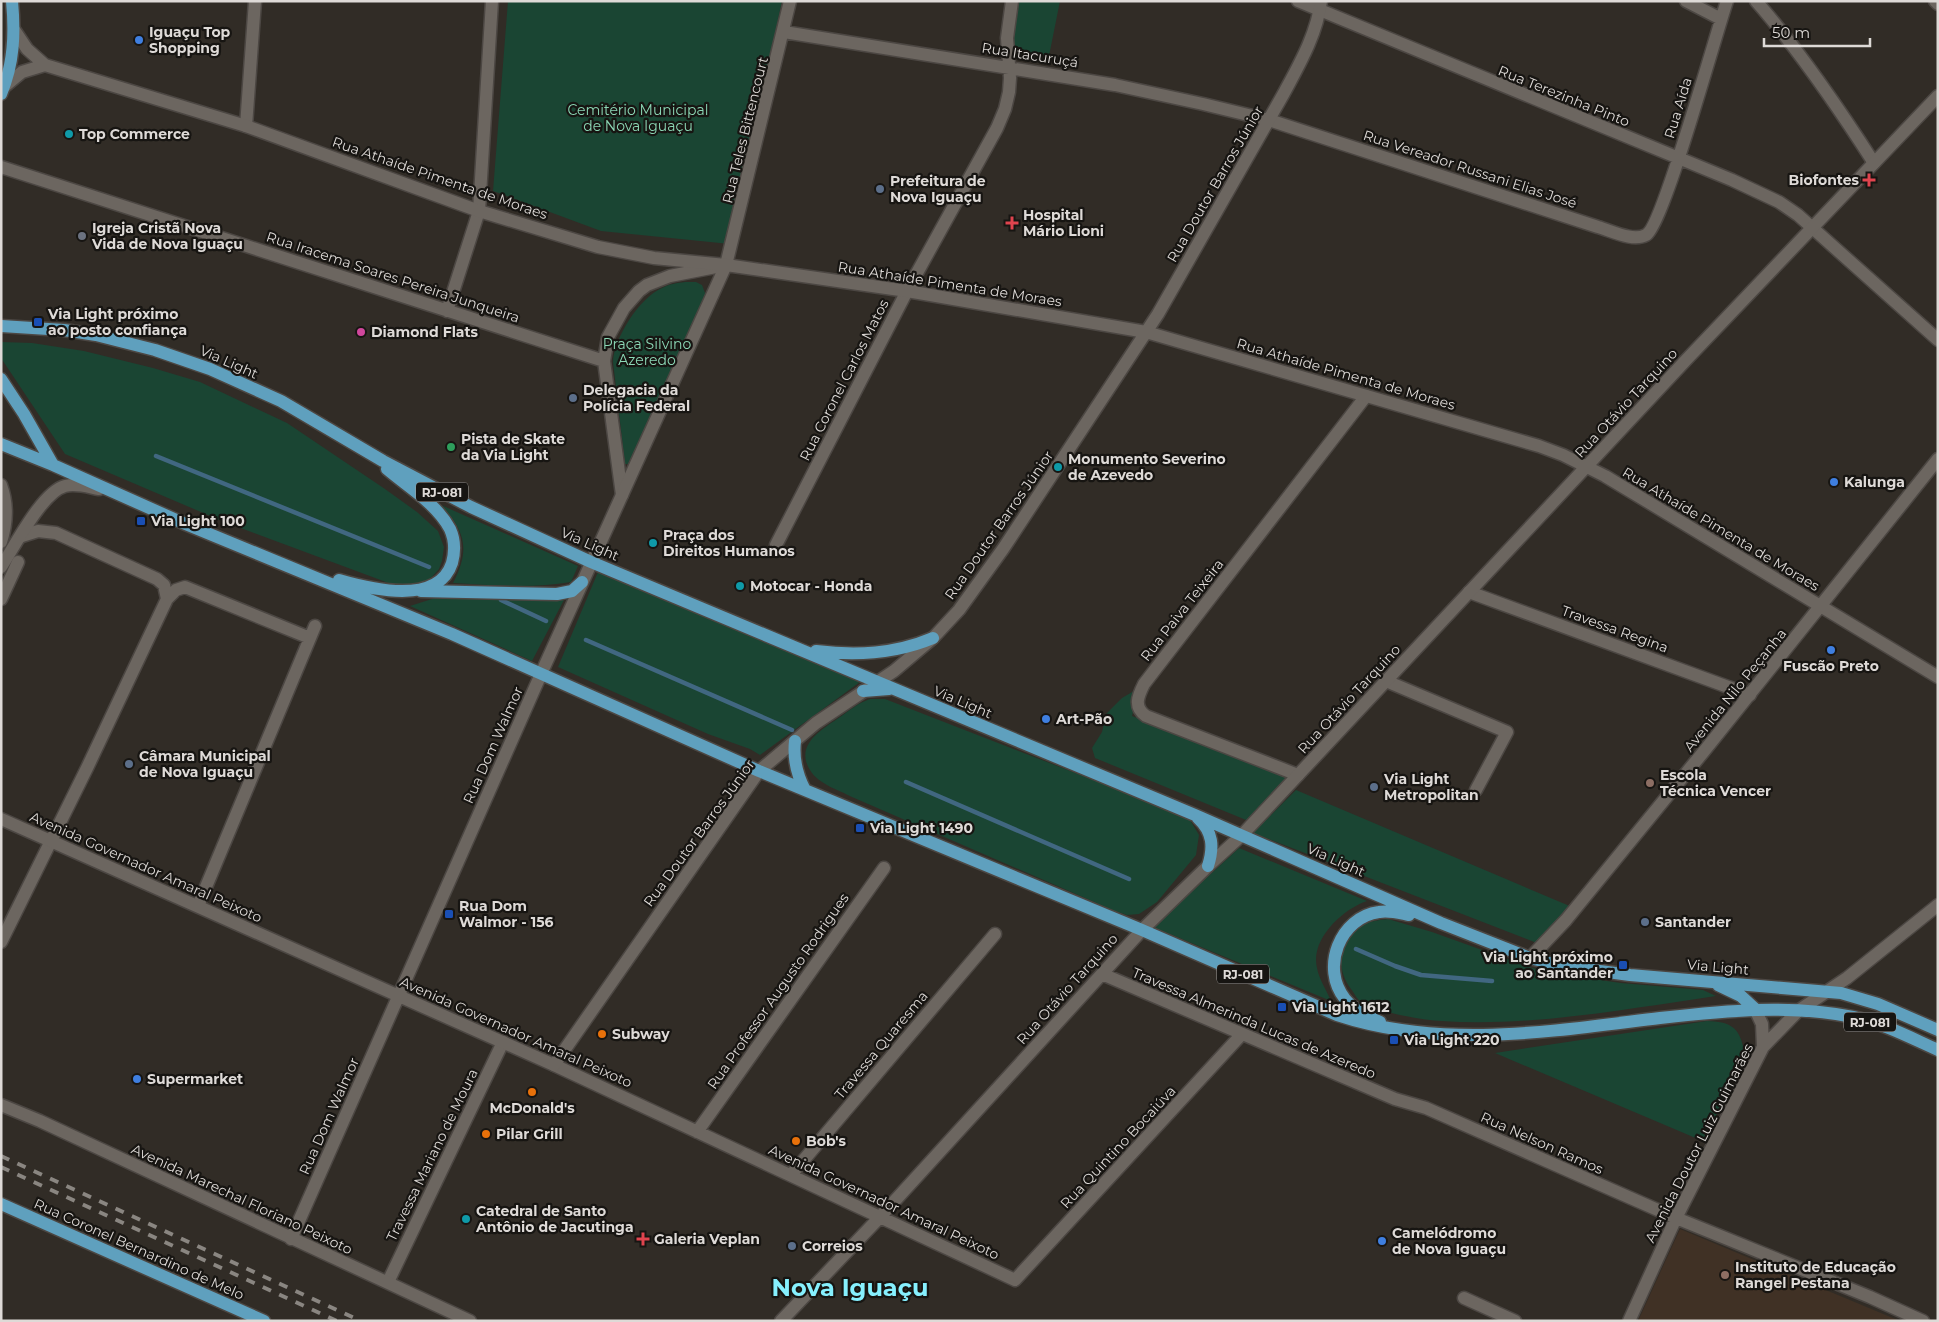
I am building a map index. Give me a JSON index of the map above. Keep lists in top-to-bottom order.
{
  "streets": {
    "main road": ["Via Light", "RJ-081", "Rua Coronel Bernardino de Melo"],
    "street": [
      "Rua Itacuruçá",
      "Rua Terezinha Pinto",
      "Rua Aída",
      "Rua Teles Bittencourt",
      "Rua Vereador Russani Elias José",
      "Rua Athaíde Pimenta de Moraes",
      "Rua Doutor Barros Júnior",
      "Rua Iracema Soares Pereira Junqueira",
      "Rua Coronel Carlos Matos",
      "Rua Otávio Tarquino",
      "Rua Paiva Teixeira",
      "Travessa Regina",
      "Avenida Nilo Peçanha",
      "Rua Dom Walmor",
      "Avenida Governador Amaral Peixoto",
      "Rua Professor Augusto Rodrigues",
      "Travessa Almerinda Lucas de Azeredo",
      "Travessa Quaresma",
      "Rua Nelson Ramos",
      "Avenida Doutor Luiz Guimarães",
      "Rua Quintino Bocaiúva",
      "Travessa Mariano de Moura",
      "Avenida Marechal Floriano Peixoto"
    ]
  },
  "crossings": [
    ["Rua Itacuruçá", "Rua Teles Bittencourt"],
    ["Rua Itacuruçá", "Rua Vereador Russani Elias José"],
    ["Rua Itacuruçá", "Rua Doutor Barros Júnior"],
    ["Rua Itacuruçá", "Rua Coronel Carlos Matos"],
    ["Rua Terezinha Pinto", "Rua Aída"],
    ["Rua Terezinha Pinto", "Rua Doutor Barros Júnior"],
    ["Rua Terezinha Pinto", "Rua Otávio Tarquino"],
    ["Rua Aída", "Rua Vereador Russani Elias José"],
    ["Rua Teles Bittencourt", "Rua Athaíde Pimenta de Moraes"],
    ["Rua Teles Bittencourt", "Rua Dom Walmor"],
    ["Rua Vereador Russani Elias José", "Rua Doutor Barros Júnior"],
    ["Rua Athaíde Pimenta de Moraes", "Rua Doutor Barros Júnior"],
    ["Rua Athaíde Pimenta de Moraes", "Rua Coronel Carlos Matos"],
    ["Rua Athaíde Pimenta de Moraes", "Rua Otávio Tarquino"],
    ["Rua Athaíde Pimenta de Moraes", "Rua Paiva Teixeira"],
    ["Rua Athaíde Pimenta de Moraes", "Avenida Nilo Peçanha"],
    ["Rua Athaíde Pimenta de Moraes", "Rua Dom Walmor"],
    ["Rua Doutor Barros Júnior", "Via Light"],
    ["Rua Doutor Barros Júnior", "RJ-081"],
    ["Rua Doutor Barros Júnior", "Avenida Governador Amaral Peixoto"],
    ["Via Light", "Rua Otávio Tarquino"],
    ["Via Light", "Avenida Nilo Peçanha"],
    ["Via Light", "Rua Dom Walmor"],
    ["Via Light", "Avenida Doutor Luiz Guimarães"],
    ["Rua Otávio Tarquino", "RJ-081"],
    ["Rua Otávio Tarquino", "Rua Paiva Teixeira"],
    ["Rua Otávio Tarquino", "Travessa Regina"],
    ["Rua Otávio Tarquino", "Avenida Governador Amaral Peixoto"],
    ["Rua Otávio Tarquino", "Travessa Almerinda Lucas de Azeredo"],
    ["RJ-081", "Rua Dom Walmor"],
    ["RJ-081", "Avenida Doutor Luiz Guimarães"],
    ["Travessa Regina", "Avenida Nilo Peçanha"],
    ["Rua Dom Walmor", "Avenida Governador Amaral Peixoto"],
    ["Rua Dom Walmor", "Avenida Marechal Floriano Peixoto"],
    ["Avenida Governador Amaral Peixoto", "Rua Professor Augusto Rodrigues"],
    ["Avenida Governador Amaral Peixoto", "Travessa Quaresma"],
    ["Avenida Governador Amaral Peixoto", "Rua Quintino Bocaiúva"],
    ["Avenida Governador Amaral Peixoto", "Travessa Mariano de Moura"],
    ["Travessa Almerinda Lucas de Azeredo", "Rua Nelson Ramos"],
    ["Travessa Almerinda Lucas de Azeredo", "Rua Quintino Bocaiúva"],
    ["Rua Nelson Ramos", "Avenida Doutor Luiz Guimarães"],
    ["Travessa Mariano de Moura", "Avenida Marechal Floriano Peixoto"]
  ],
  "districts": ["Nova Iguaçu"],
  "parks": ["Cemitério Municipal de Nova Iguaçu", "Praça Silvino Azeredo"],
  "places": {
    "other": [
      "Iguaçu Top Shopping",
      "Top Commerce",
      "Prefeitura de Nova Iguaçu",
      "Igreja Cristã Nova Vida de Nova Iguaçu",
      "Diamond Flats",
      "Delegacia da Polícia Federal",
      "Pista de Skate da Via Light",
      "Monumento Severino de Azevedo",
      "Kalunga",
      "Praça dos Direitos Humanos",
      "Motocar - Honda",
      "Fuscão Preto",
      "Art-Pão",
      "Câmara Municipal de Nova Iguaçu",
      "Escola Técnica Vencer",
      "Via Light Metropolitan",
      "Santander",
      "Subway",
      "Supermarket",
      "McDonald's",
      "Pilar Grill",
      "Bob's",
      "Catedral de Santo Antônio de Jacutinga",
      "Camelódromo de Nova Iguaçu",
      "Correios",
      "Instituto de Educação Rangel Pestana"
    ],
    "health": ["Biofontes", "Hospital Mário Lioni", "Galeria Veplan"],
    "transit": [
      "Via Light próximo ao posto confiança",
      "Via Light 100",
      "Via Light 1490",
      "Rua Dom Walmor - 156",
      "Via Light próximo ao Santander",
      "Via Light 1612",
      "Via Light 220"
    ]
  },
  "scale_bar": "50 m"
}
